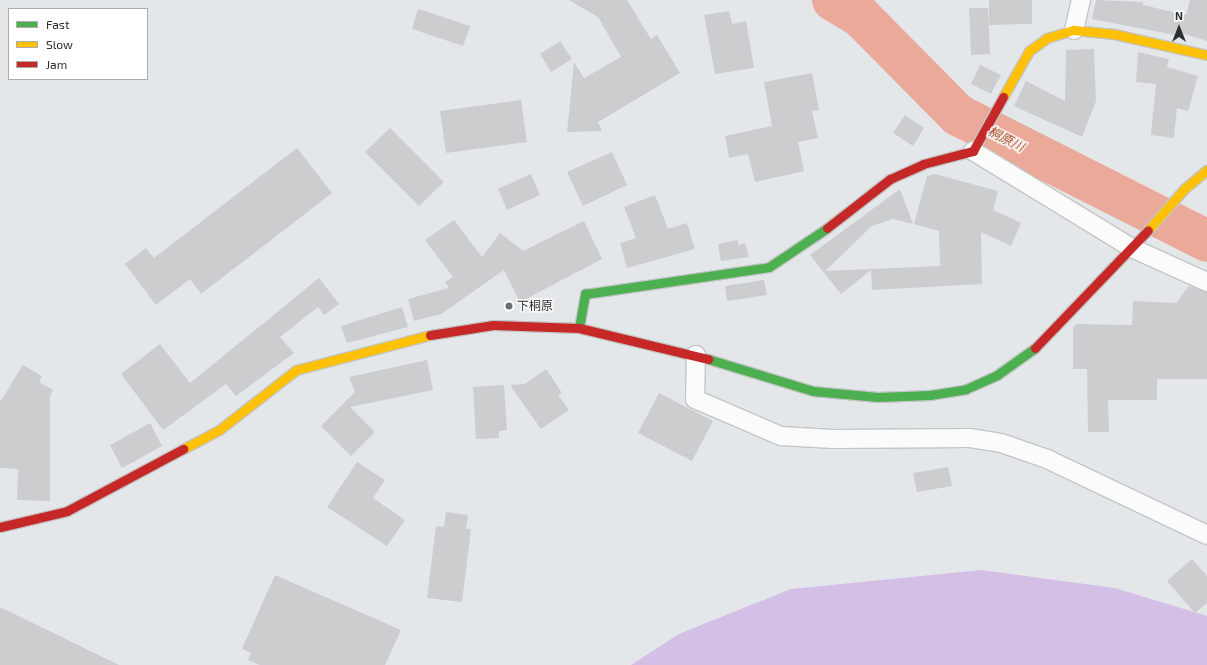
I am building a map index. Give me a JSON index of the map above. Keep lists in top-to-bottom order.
{
  "water": ["桐原川"],
  "places": ["下桐原"],
  "legend": ["Fast", "Slow", "Jam"],
  "north": "top"
}
